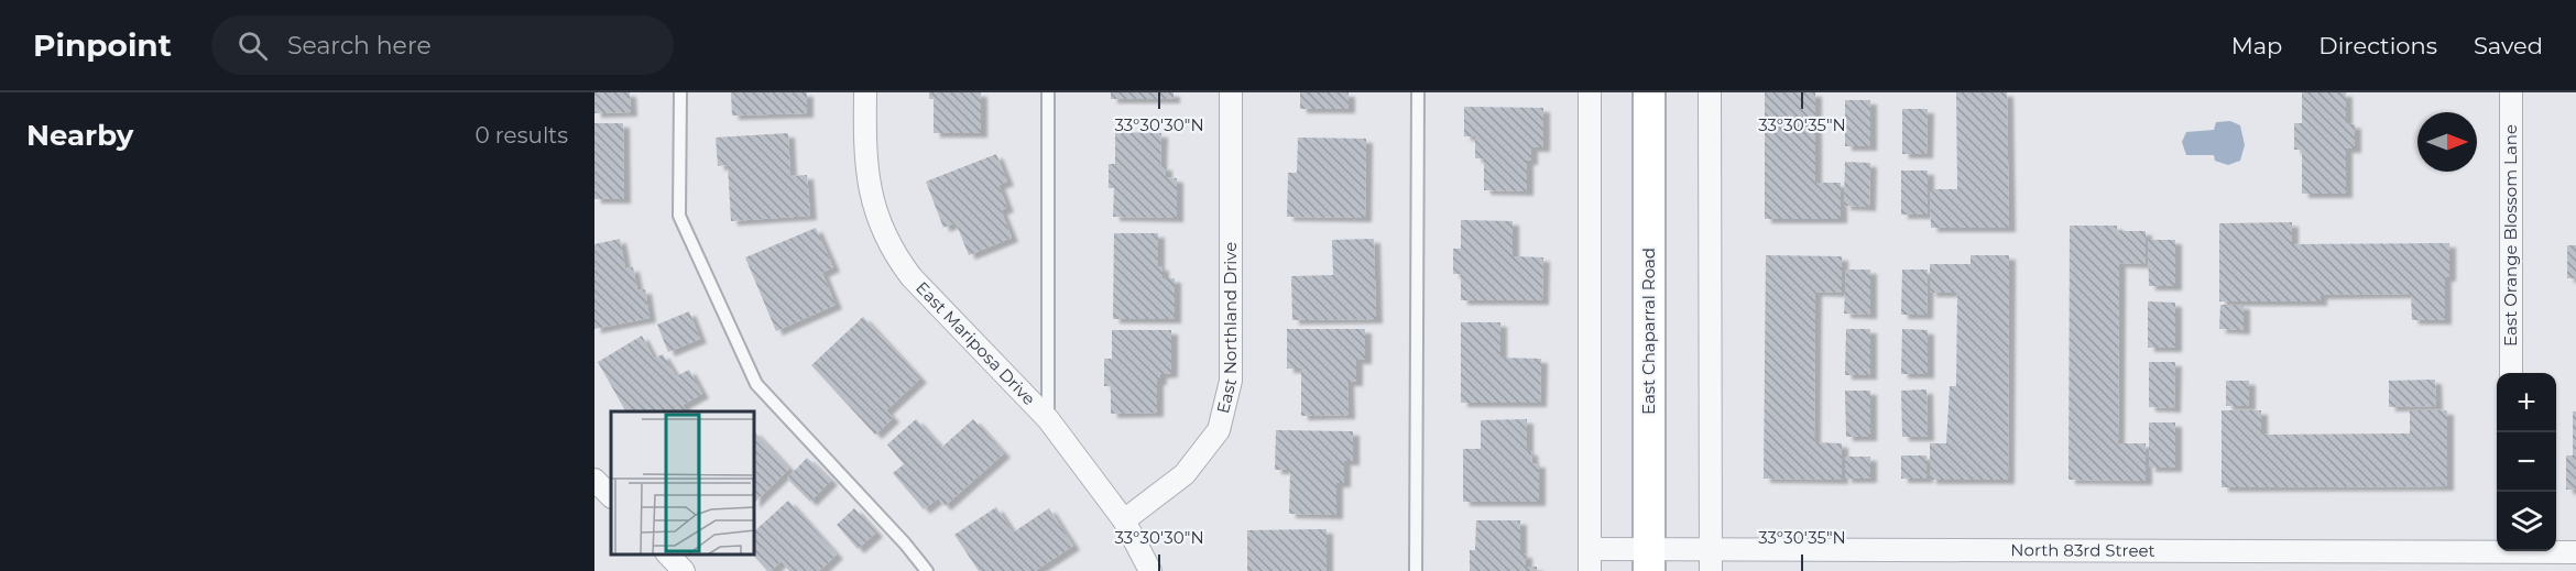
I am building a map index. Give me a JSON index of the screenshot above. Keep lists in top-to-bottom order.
{
  "streets": {
    "main road": ["East Chaparral Road"],
    "street": [
      "East Orange Blossom Lane",
      "East Northland Drive",
      "East Mariposa Drive",
      "North 83rd Street"
    ]
  },
  "crossings": [
    ["East Northland Drive", "East Mariposa Drive"],
    ["East Chaparral Road", "North 83rd Street"]
  ],
  "north": "right",
  "page": {
    "header": "Pinpoint",
    "search": "Search here",
    "nav": ["Map", "Directions", "Saved"],
    "heading": ["Nearby", "0 results"],
    "map_buttons": ["+", "−"]
  },
  "coordinates": ["33°30'30\"N", "33°30'35\"N"]
}
